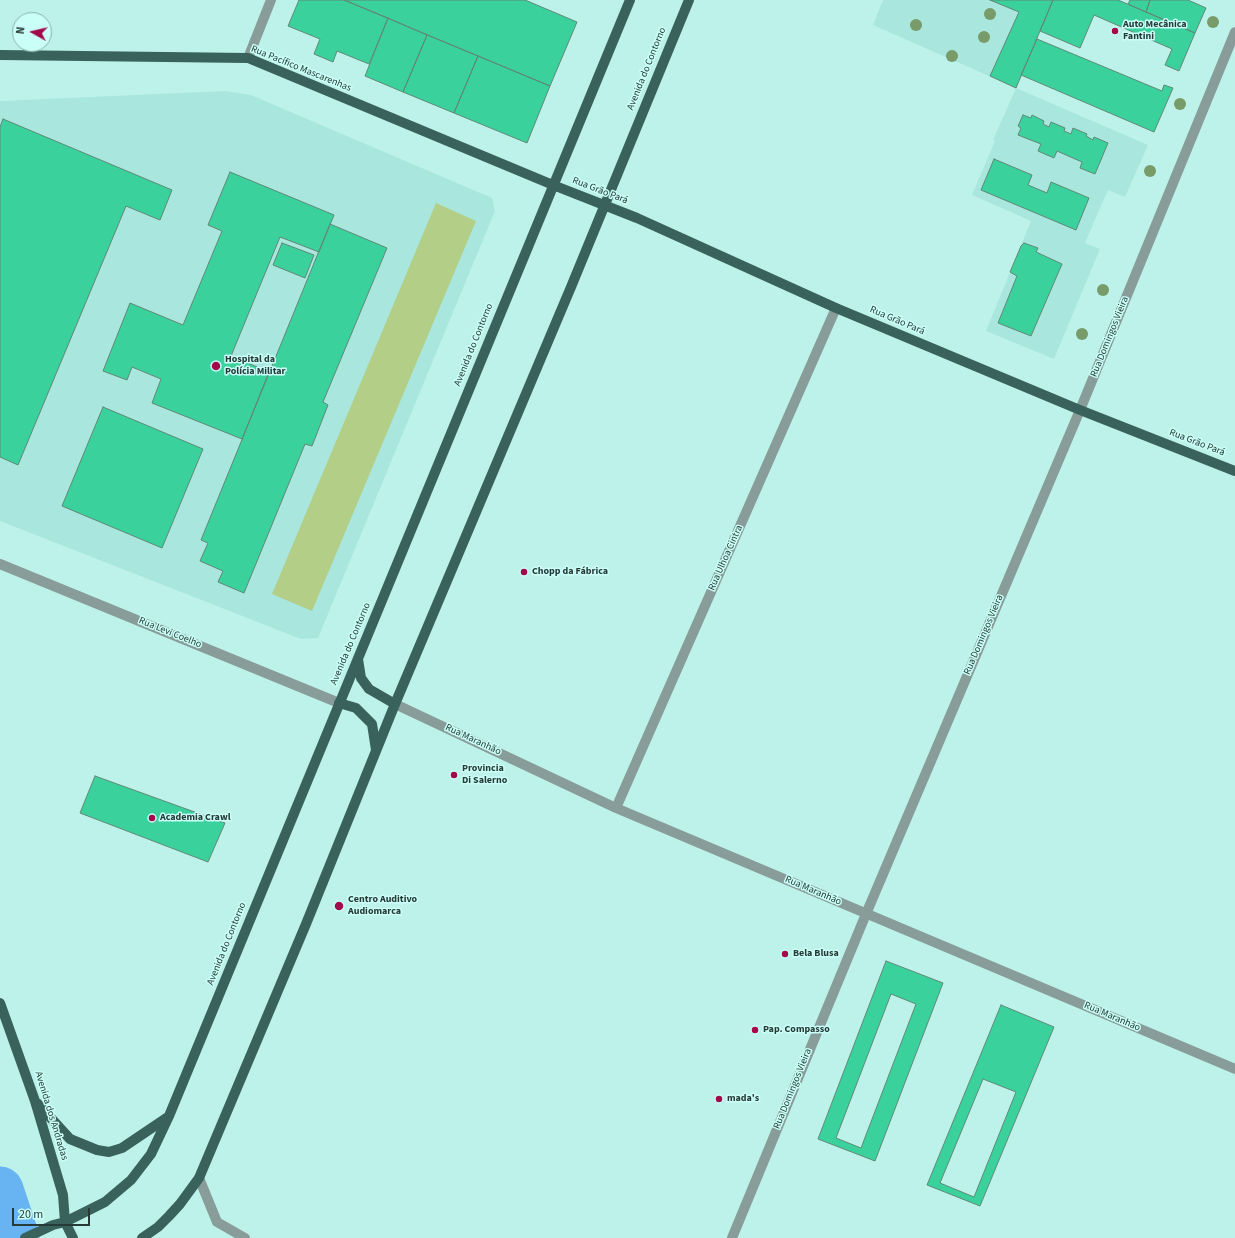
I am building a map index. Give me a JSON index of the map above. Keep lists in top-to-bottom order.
{
  "streets": {
    "main road": [
      "Rua Pacífico Mascarenhas",
      "Avenida do Contorno",
      "Rua Grão Pará",
      "Avenida dos Andradas"
    ],
    "street": [
      "Rua Domingos Vieira",
      "Rua Ulhoa Cintra",
      "Rua Levi Coelho",
      "Rua Maranhão"
    ]
  },
  "crossings": [
    ["Rua Pacífico Mascarenhas", "Avenida do Contorno"],
    ["Rua Pacífico Mascarenhas", "Rua Grão Pará"],
    ["Avenida do Contorno", "Rua Grão Pará"],
    ["Avenida do Contorno", "Rua Levi Coelho"],
    ["Avenida do Contorno", "Rua Maranhão"],
    ["Avenida do Contorno", "Avenida dos Andradas"],
    ["Rua Grão Pará", "Rua Domingos Vieira"],
    ["Rua Grão Pará", "Rua Ulhoa Cintra"],
    ["Rua Domingos Vieira", "Rua Maranhão"],
    ["Rua Ulhoa Cintra", "Rua Maranhão"]
  ],
  "places": [
    "Auto Mecânica Fantini",
    "Hospital da Polícia Militar",
    "Chopp da Fábrica",
    "Provincia Di Salerno",
    "Academia Crawl",
    "Centro Auditivo Audiomarca",
    "Bela Blusa",
    "Pap. Compasso",
    "mada's"
  ],
  "scale_bar": "20 m",
  "north": "left"
}
